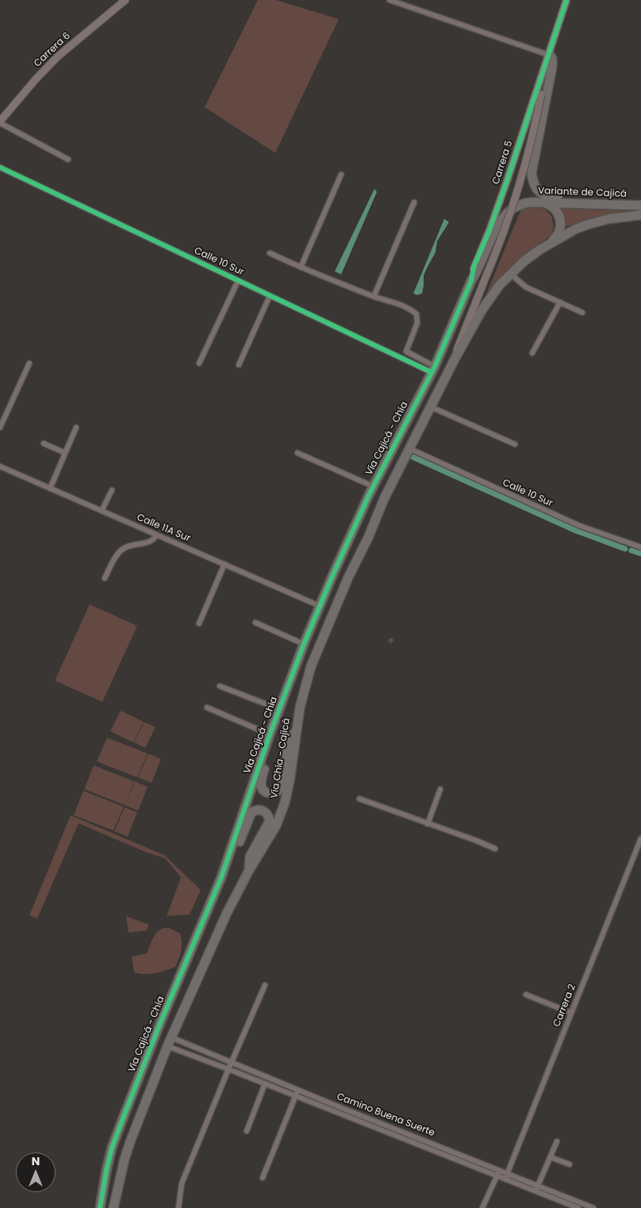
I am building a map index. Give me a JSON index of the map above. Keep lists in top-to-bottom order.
{
  "streets": {
    "highway": ["Variante de Cajicá", "Vía Cajicá - Chía", "Vía Chía - Cajicá"],
    "main road": ["Carrera 6", "Carrera 5"],
    "street": [
      "Calle 10 Sur",
      "Calle 11A Sur",
      "Carrera 2",
      "Camino Buena Suerte"
    ]
  },
  "crossings": [
    ["Carrera 5", "Variante de Cajicá"],
    ["Carrera 5", "Vía Cajicá - Chía"],
    ["Carrera 5", "Vía Chía - Cajicá"],
    ["Variante de Cajicá", "Vía Cajicá - Chía"],
    ["Calle 10 Sur", "Vía Cajicá - Chía"],
    ["Calle 10 Sur", "Vía Chía - Cajicá"],
    ["Vía Cajicá - Chía", "Calle 11A Sur"],
    ["Vía Chía - Cajicá", "Camino Buena Suerte"],
    ["Carrera 2", "Camino Buena Suerte"]
  ],
  "north": "top"
}
